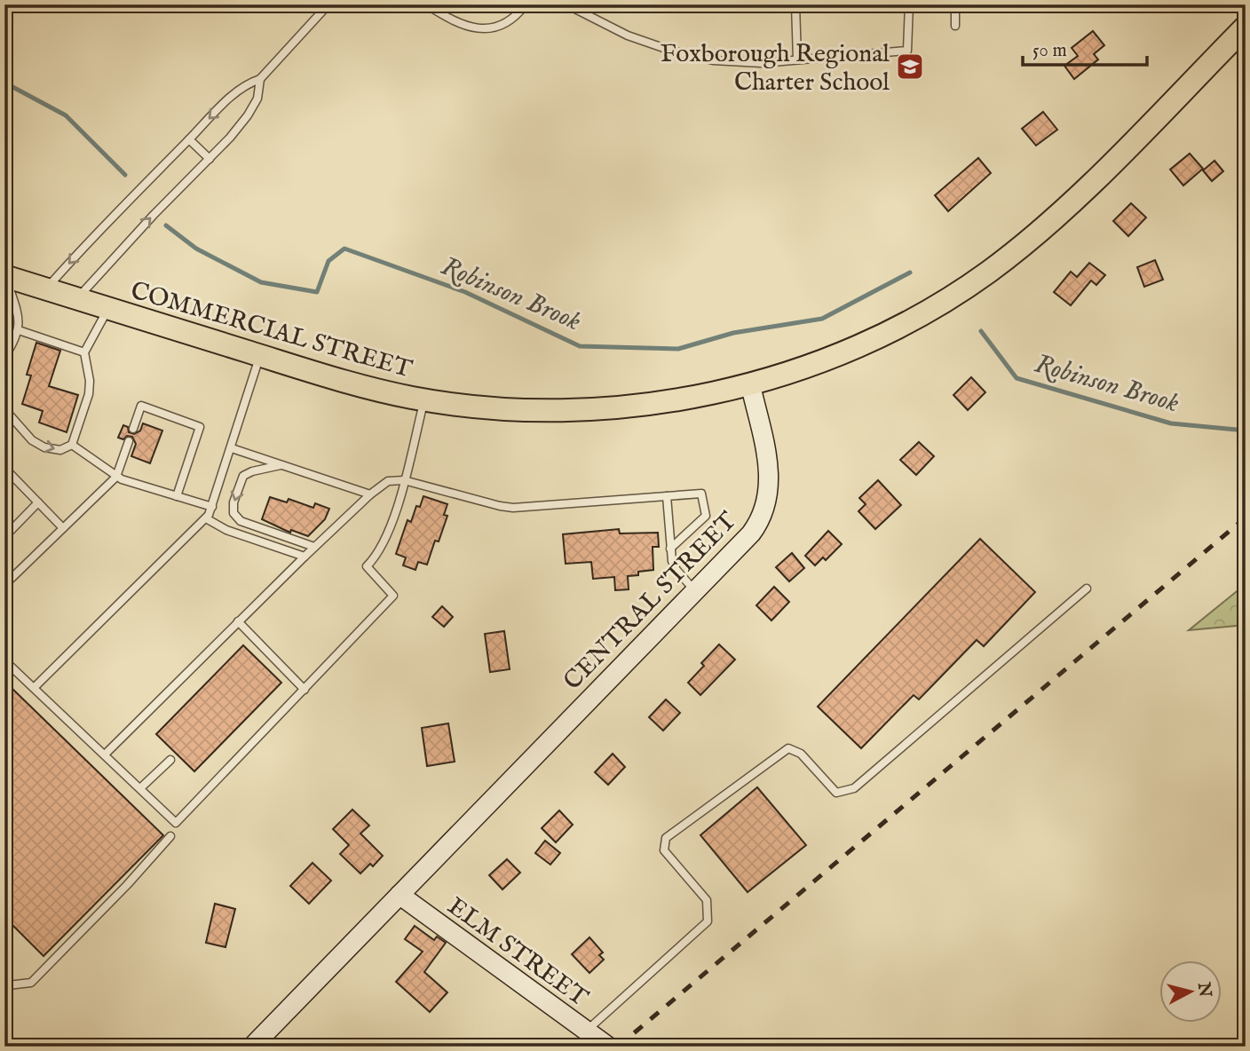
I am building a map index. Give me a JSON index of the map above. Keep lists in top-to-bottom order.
{
  "streets": {
    "main road": ["COMMERCIAL STREET", "CENTRAL STREET", "ELM STREET"]
  },
  "crossings": [
    ["COMMERCIAL STREET", "CENTRAL STREET"],
    ["CENTRAL STREET", "ELM STREET"]
  ],
  "water": ["Robinson Brook"],
  "places": {
    "school or university": ["Foxborough Regional Charter School"]
  },
  "scale_bar": "50 m",
  "north": "right"
}
